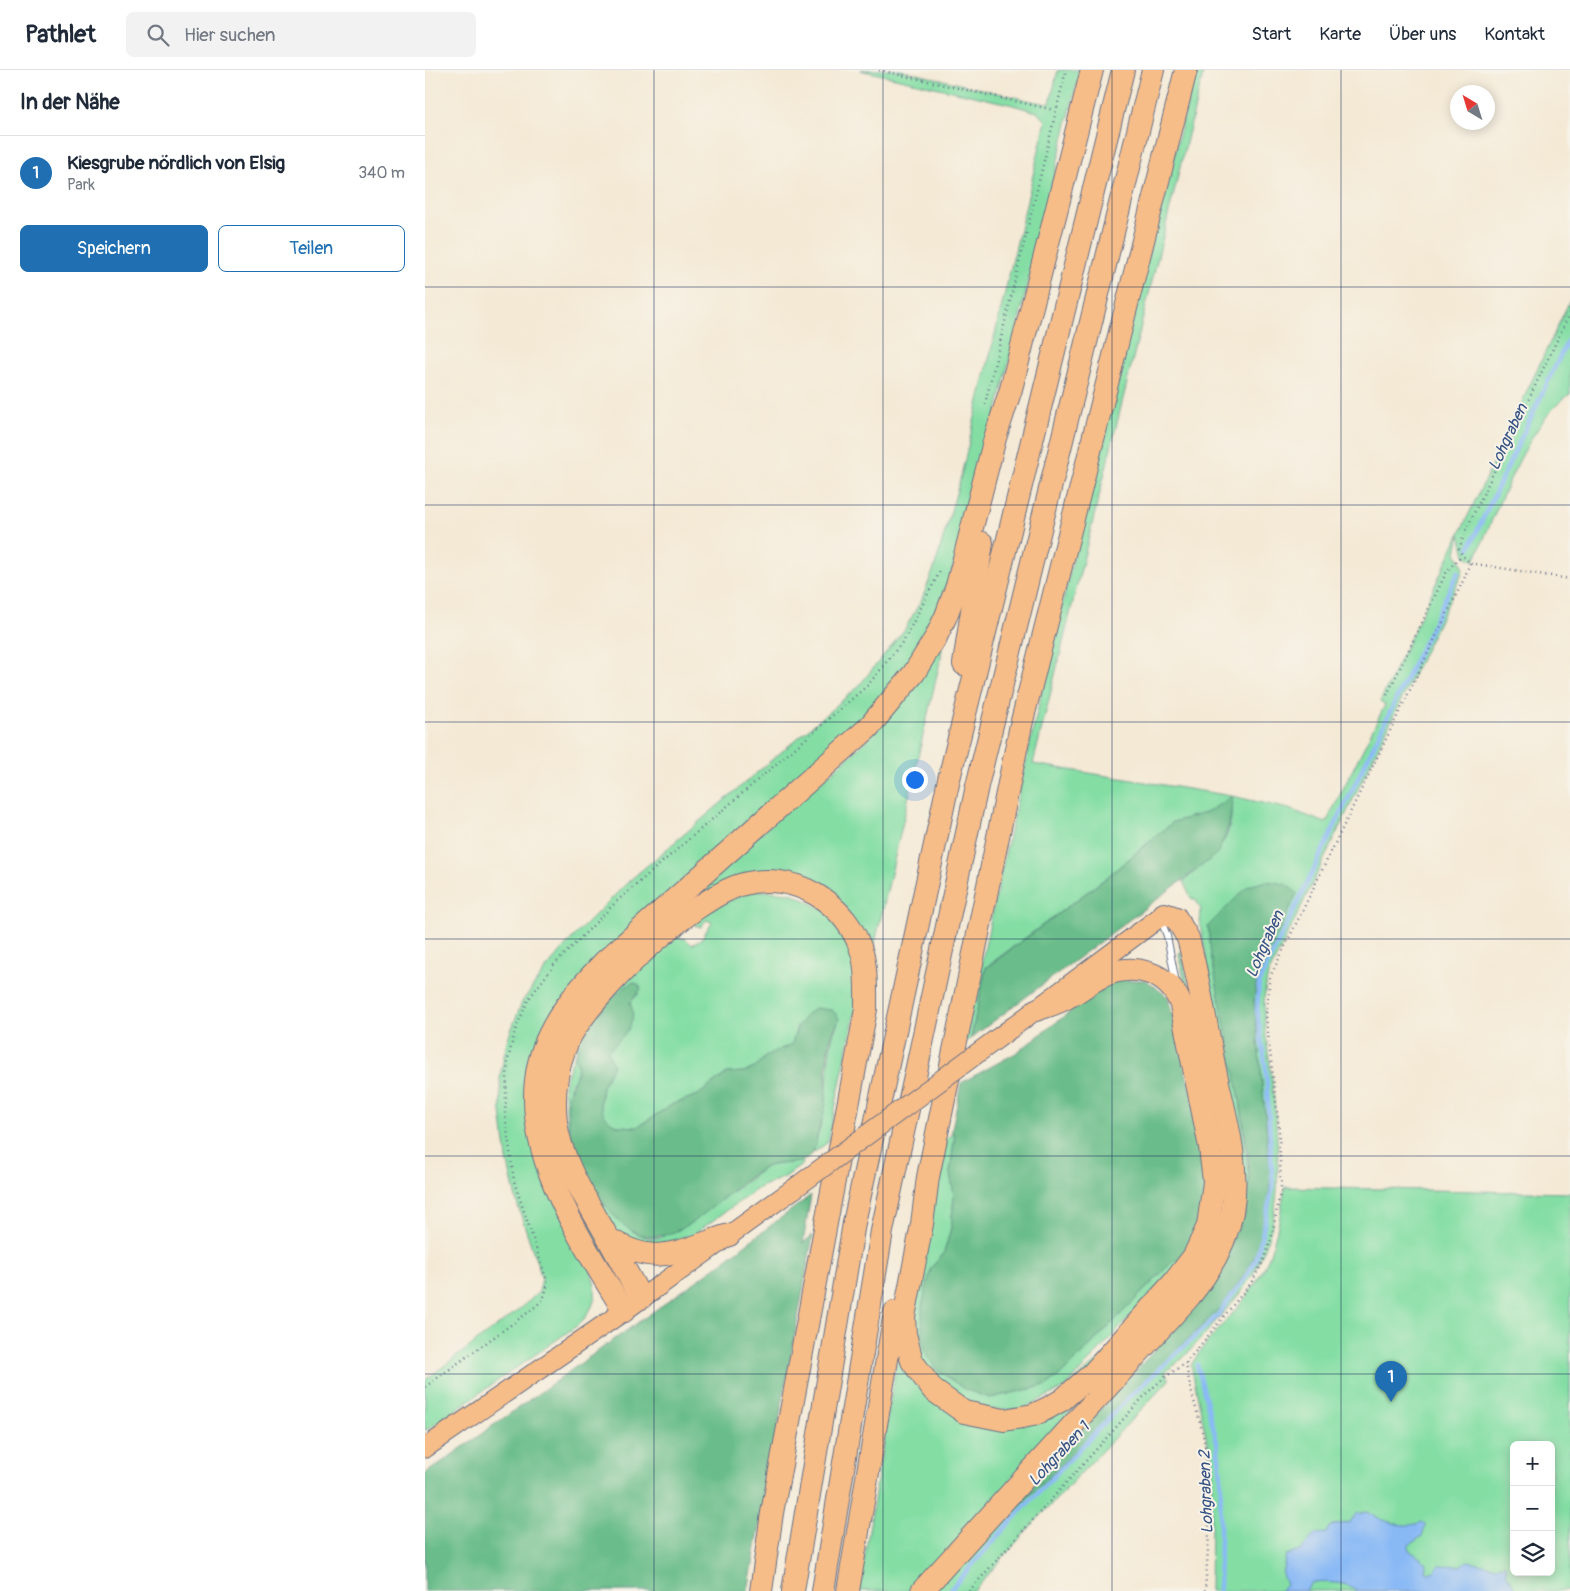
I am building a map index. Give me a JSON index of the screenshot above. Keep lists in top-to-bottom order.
{
  "water": ["Lohgraben", "Lohgraben 1", "Lohgraben 2"],
  "north": "top left",
  "page": {
    "header": "Pathlet",
    "search": "Hier suchen",
    "nav": [
      "Start",
      "Karte",
      "Über uns",
      "Kontakt"
    ],
    "heading": "In der Nähe",
    "list": [
      {
        "mark": "1",
        "name": "Kiesgrube nördlich von Elsig",
        "note": "Park",
        "value": "340 m"
      }
    ],
    "buttons": ["Speichern", "Teilen"],
    "pins": "1",
    "map_buttons": ["+", "−"]
  }
}
